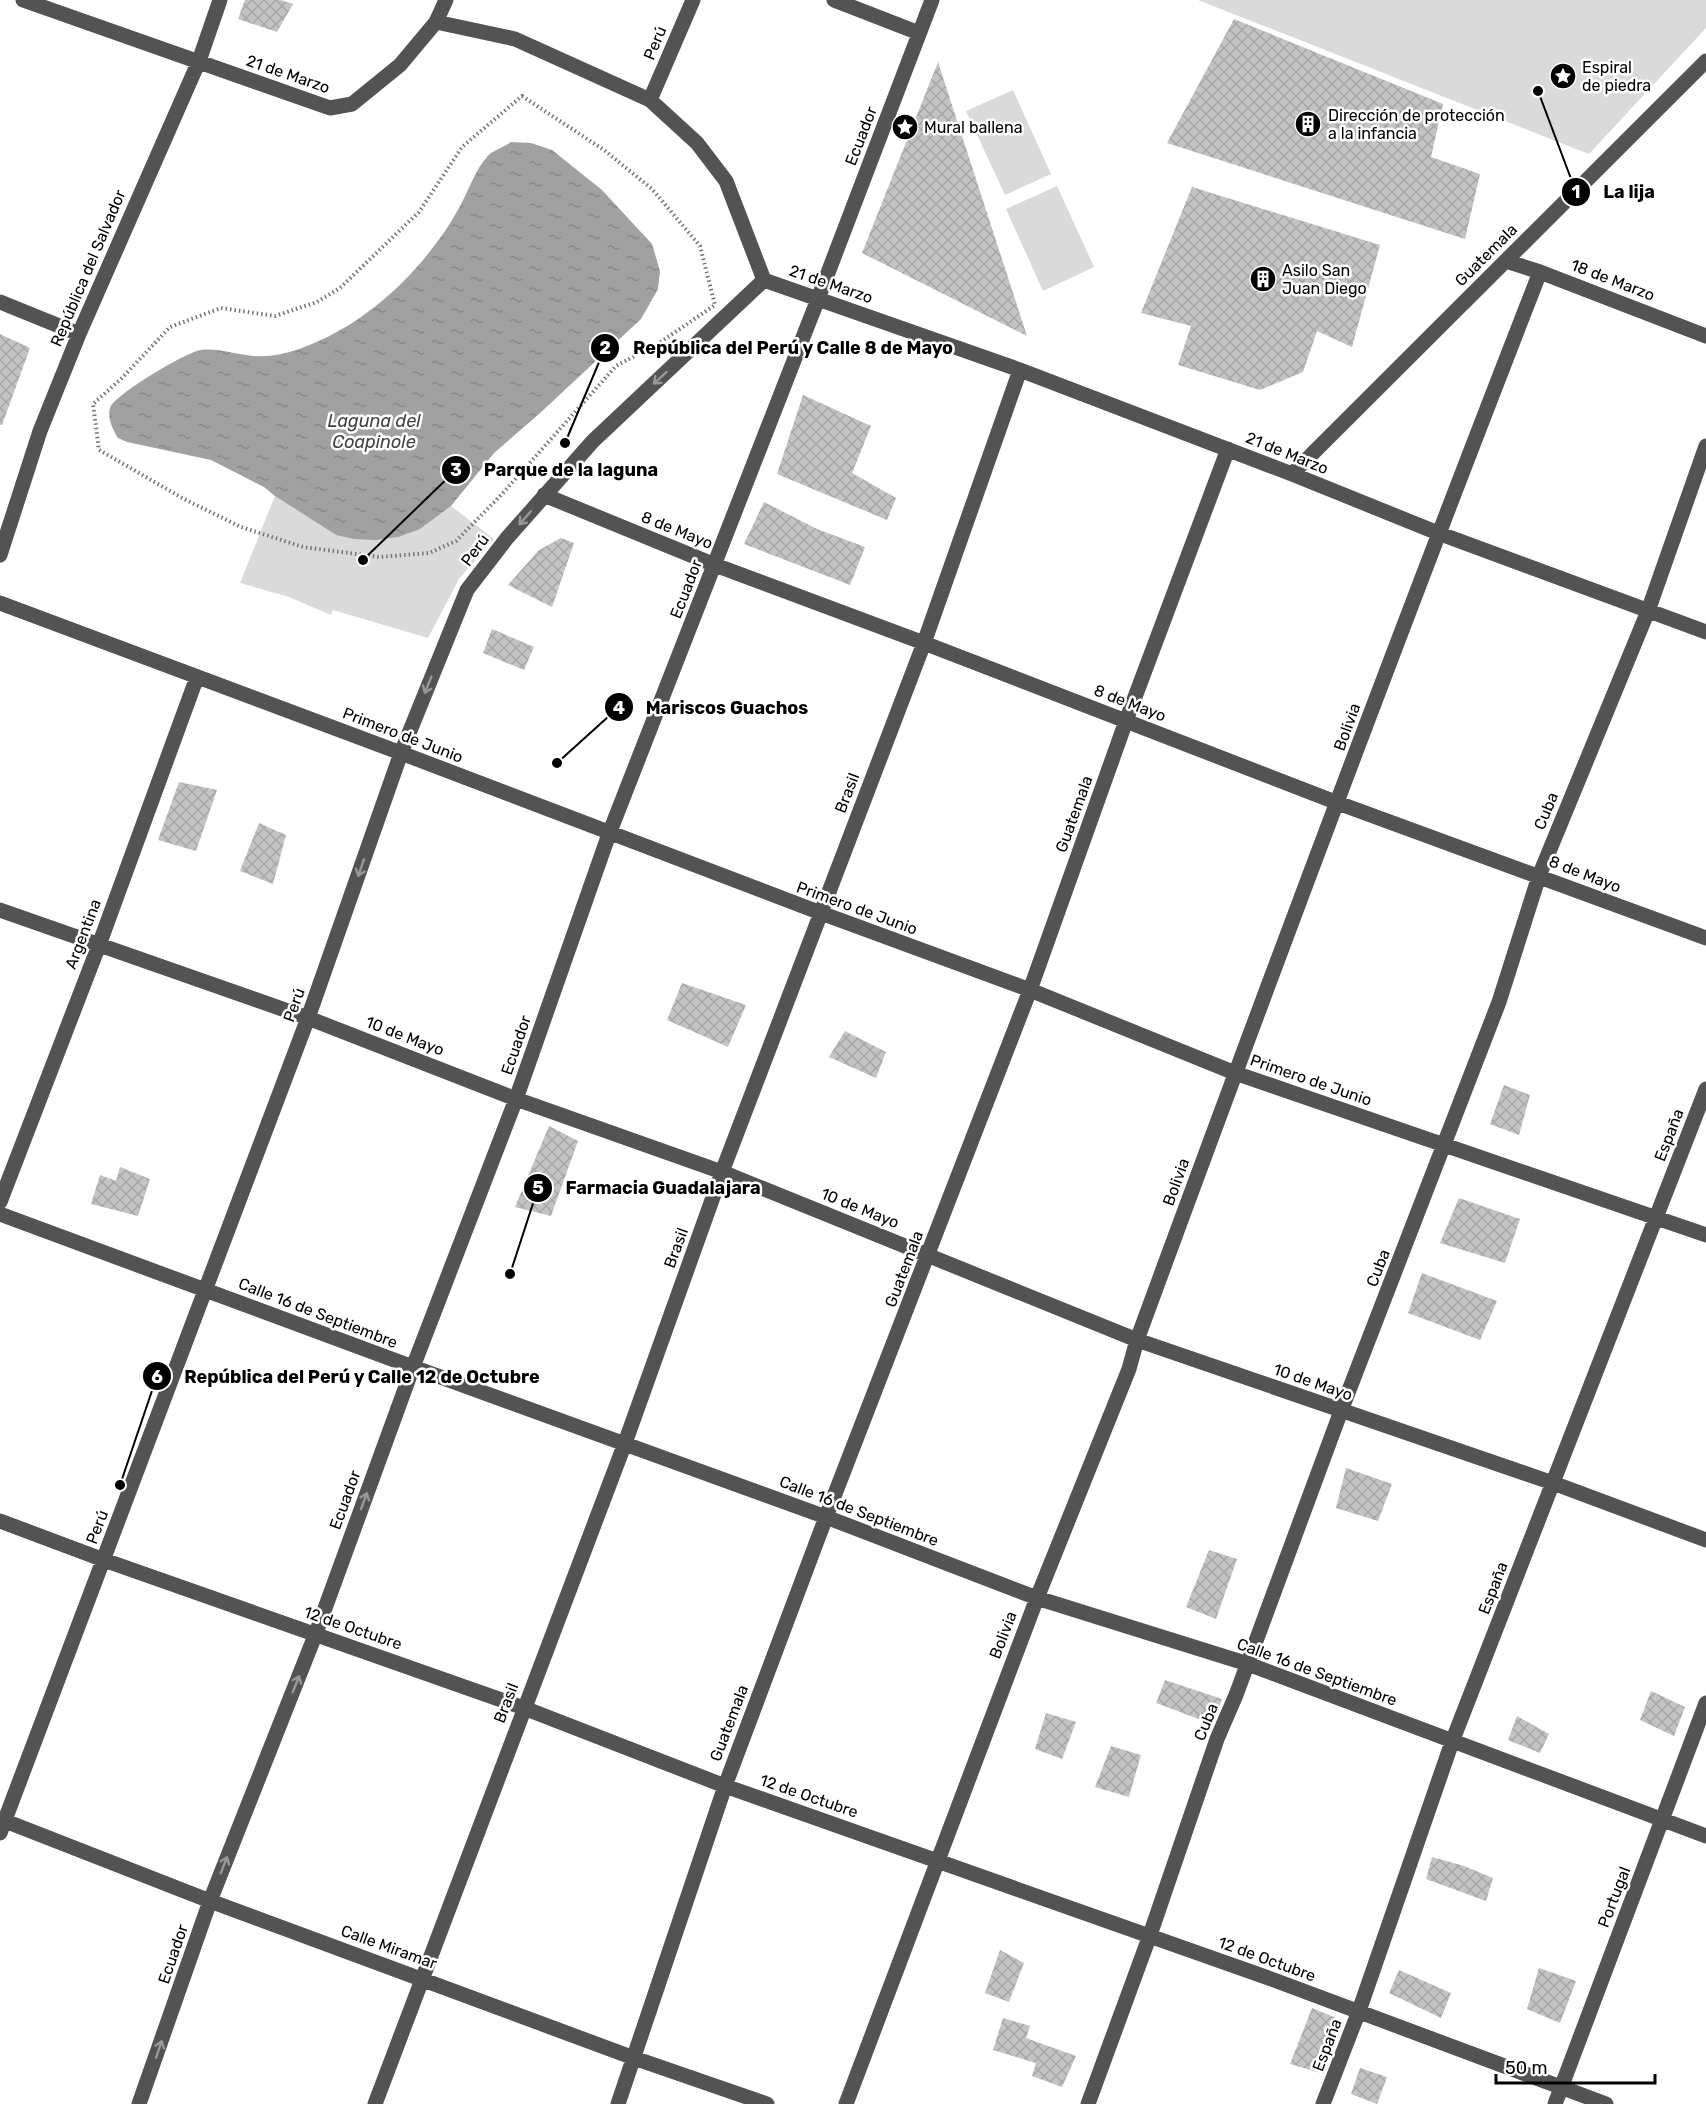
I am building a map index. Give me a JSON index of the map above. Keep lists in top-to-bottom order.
{
  "streets": {
    "street": [
      "Perú",
      "21 de Marzo",
      "Ecuador",
      "Guatemala",
      "República del Salvador",
      "18 de Marzo",
      "8 de Mayo",
      "Bolivia",
      "Primero de Junio",
      "Brasil",
      "Cuba",
      "Argentina",
      "10 de Mayo",
      "España",
      "Calle 16 de Septiembre",
      "12 de Octubre",
      "Portugal",
      "Calle Miramar"
    ]
  },
  "crossings": [
    ["Perú", "21 de Marzo"],
    ["Perú", "8 de Mayo"],
    ["Perú", "Primero de Junio"],
    ["Perú", "10 de Mayo"],
    ["Perú", "Calle 16 de Septiembre"],
    ["Perú", "12 de Octubre"],
    ["Perú", "Calle Miramar"],
    ["21 de Marzo", "Ecuador"],
    ["21 de Marzo", "Guatemala"],
    ["21 de Marzo", "República del Salvador"],
    ["21 de Marzo", "Bolivia"],
    ["21 de Marzo", "Brasil"],
    ["21 de Marzo", "Cuba"],
    ["Ecuador", "8 de Mayo"],
    ["Ecuador", "Primero de Junio"],
    ["Ecuador", "10 de Mayo"],
    ["Ecuador", "Calle 16 de Septiembre"],
    ["Ecuador", "12 de Octubre"],
    ["Ecuador", "Calle Miramar"],
    ["Guatemala", "18 de Marzo"],
    ["Guatemala", "8 de Mayo"],
    ["Guatemala", "Primero de Junio"],
    ["Guatemala", "10 de Mayo"],
    ["Guatemala", "Calle 16 de Septiembre"],
    ["Guatemala", "12 de Octubre"],
    ["Guatemala", "Calle Miramar"],
    ["18 de Marzo", "Bolivia"],
    ["8 de Mayo", "Bolivia"],
    ["8 de Mayo", "Brasil"],
    ["8 de Mayo", "Cuba"],
    ["Bolivia", "Primero de Junio"],
    ["Bolivia", "10 de Mayo"],
    ["Bolivia", "Calle 16 de Septiembre"],
    ["Bolivia", "12 de Octubre"],
    ["Primero de Junio", "Brasil"],
    ["Primero de Junio", "Cuba"],
    ["Primero de Junio", "Argentina"],
    ["Primero de Junio", "España"],
    ["Brasil", "10 de Mayo"],
    ["Brasil", "Calle 16 de Septiembre"],
    ["Brasil", "12 de Octubre"],
    ["Brasil", "Calle Miramar"],
    ["Cuba", "10 de Mayo"],
    ["Cuba", "Calle 16 de Septiembre"],
    ["Cuba", "12 de Octubre"],
    ["Argentina", "10 de Mayo"],
    ["10 de Mayo", "España"],
    ["España", "Calle 16 de Septiembre"],
    ["España", "12 de Octubre"],
    ["Calle 16 de Septiembre", "Portugal"],
    ["12 de Octubre", "Portugal"]
  ],
  "one_way": ["Perú"],
  "water": ["Laguna del Coapinole"],
  "places": {
    "place": ["Espiral de piedra", "Mural ballena"],
    "other": [
      "La lija",
      "República del Perú y Calle 8 de Mayo",
      "Parque de la laguna",
      "Mariscos Guachos",
      "Farmacia Guadalajara",
      "República del Perú y Calle 12 de Octubre"
    ],
    "building": ["Dirección de protección a la infancia", "Asilo San Juan Diego"]
  },
  "scale_bar": "50 m"
}
